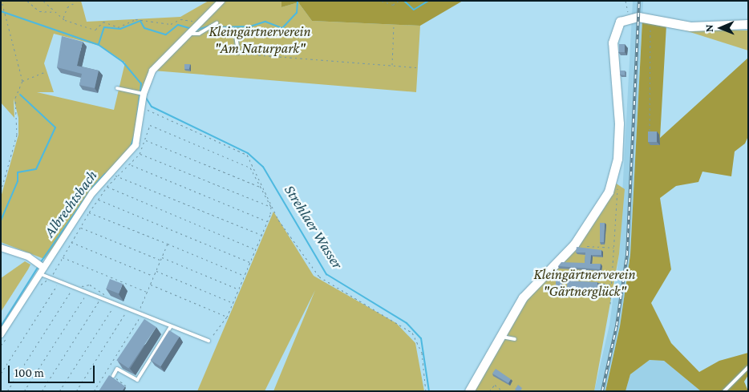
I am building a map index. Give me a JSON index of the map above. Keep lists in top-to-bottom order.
{
  "water": ["Albrechtsbach", "Strehlaer Wasser"],
  "parks": ["Kleingärtnerverein \"Am Naturpark\"", "Kleingärtnerverein \"Gärtnerglück\""],
  "scale_bar": "100 m",
  "north": "left"
}
